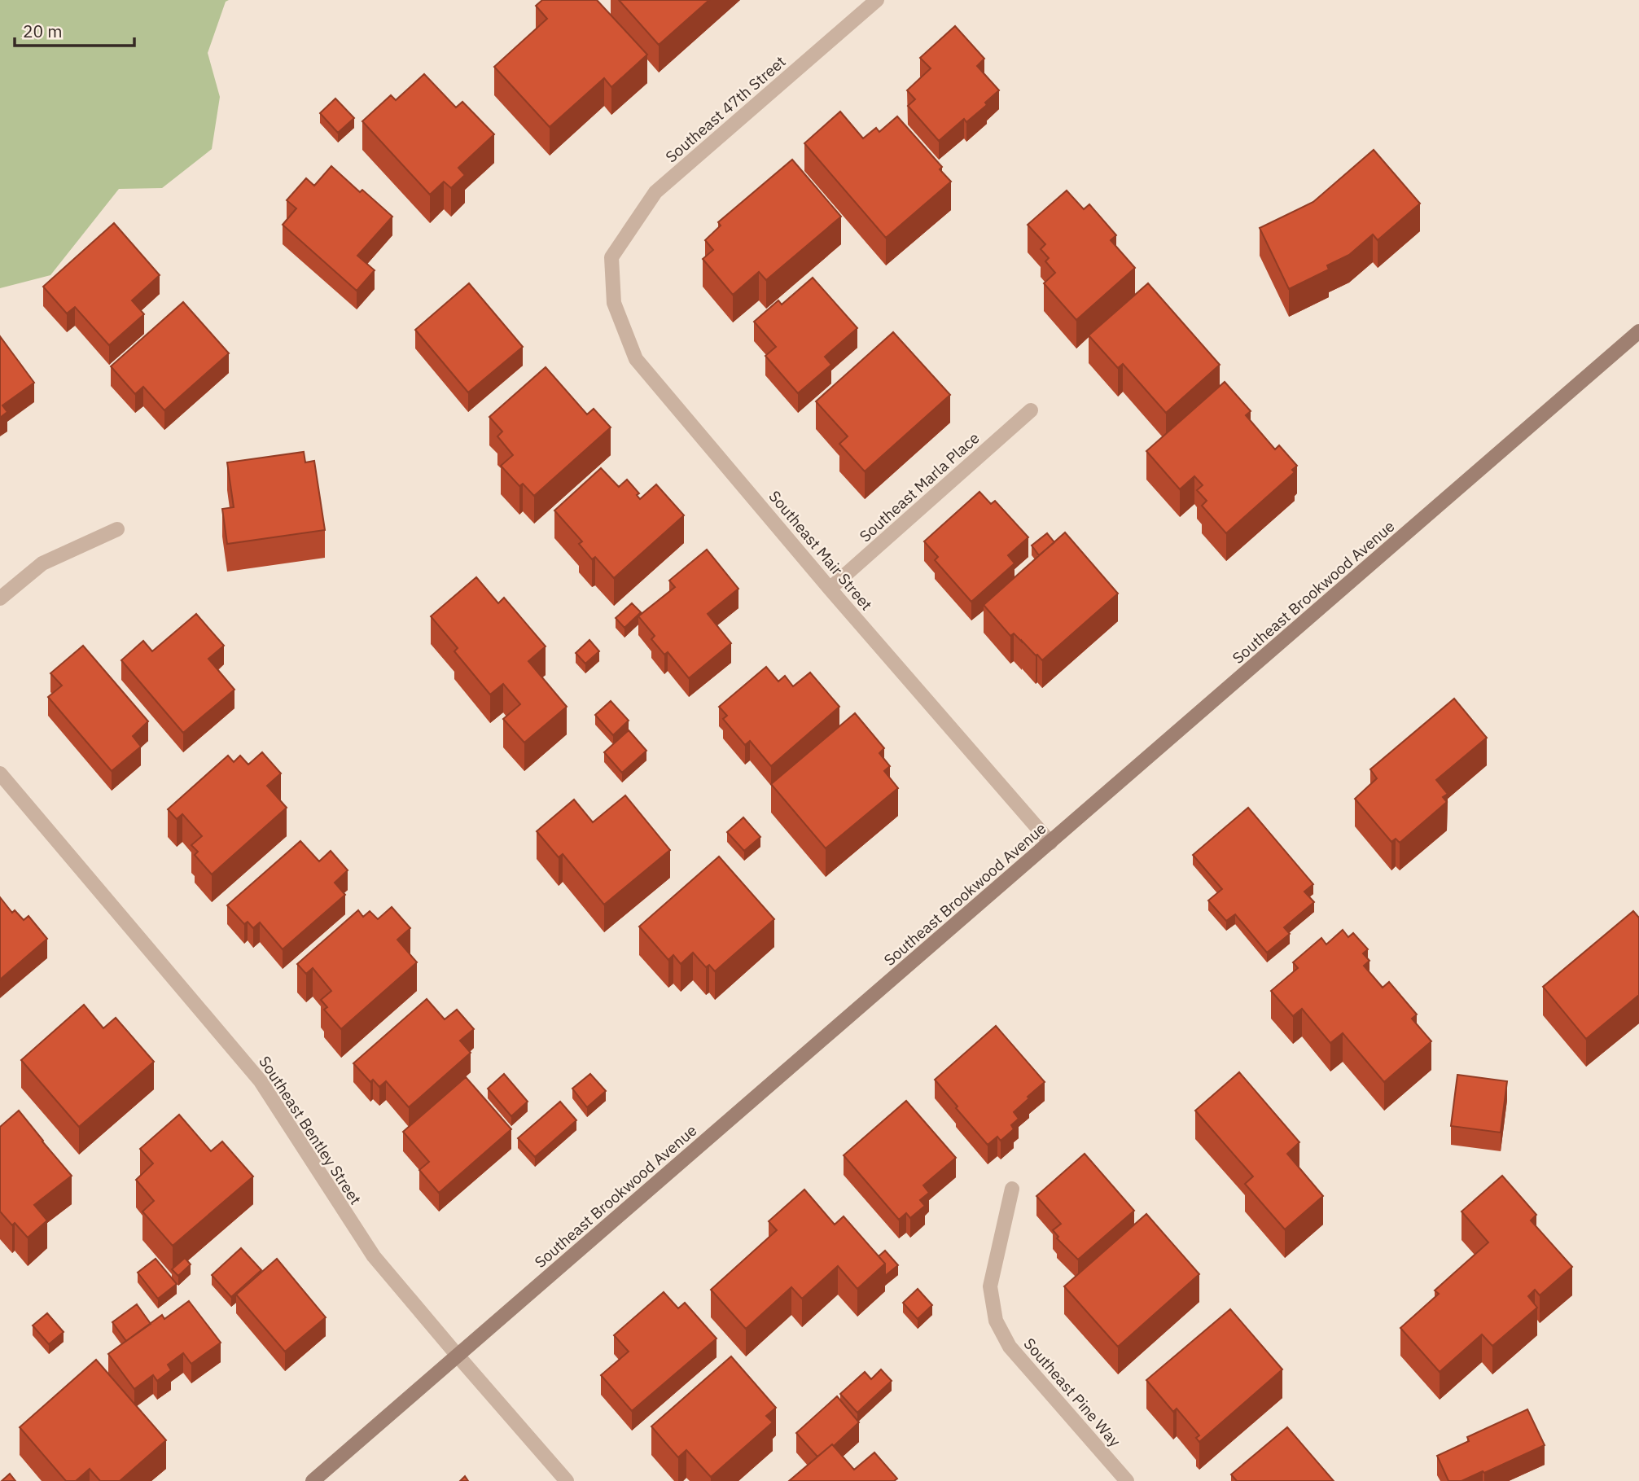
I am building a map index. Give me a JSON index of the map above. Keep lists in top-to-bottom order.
{
  "streets": {
    "main road": ["Southeast Brookwood Avenue"],
    "street": [
      "Southeast 47th Street",
      "Southeast Marla Place",
      "Southeast Mair Street",
      "Southeast Bentley Street",
      "Southeast Pine Way"
    ]
  },
  "crossings": [
    ["Southeast 47th Street", "Southeast Mair Street"],
    ["Southeast Marla Place", "Southeast Mair Street"],
    ["Southeast Mair Street", "Southeast Brookwood Avenue"],
    ["Southeast Brookwood Avenue", "Southeast Bentley Street"]
  ],
  "scale_bar": "20 m"
}
